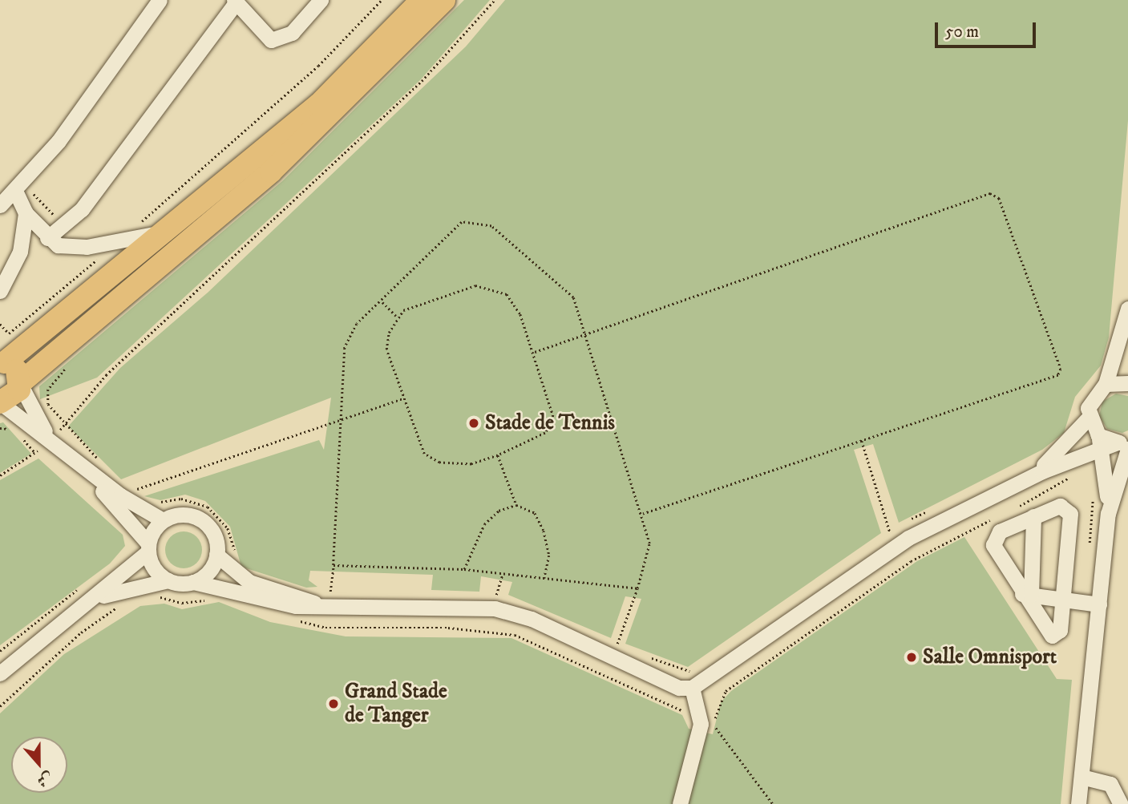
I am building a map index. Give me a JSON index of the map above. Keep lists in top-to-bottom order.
{
  "places": ["Stade de Tennis", "Salle Omnisport", "Grand Stade de Tanger"],
  "scale_bar": "50 m",
  "north": "bottom"
}
